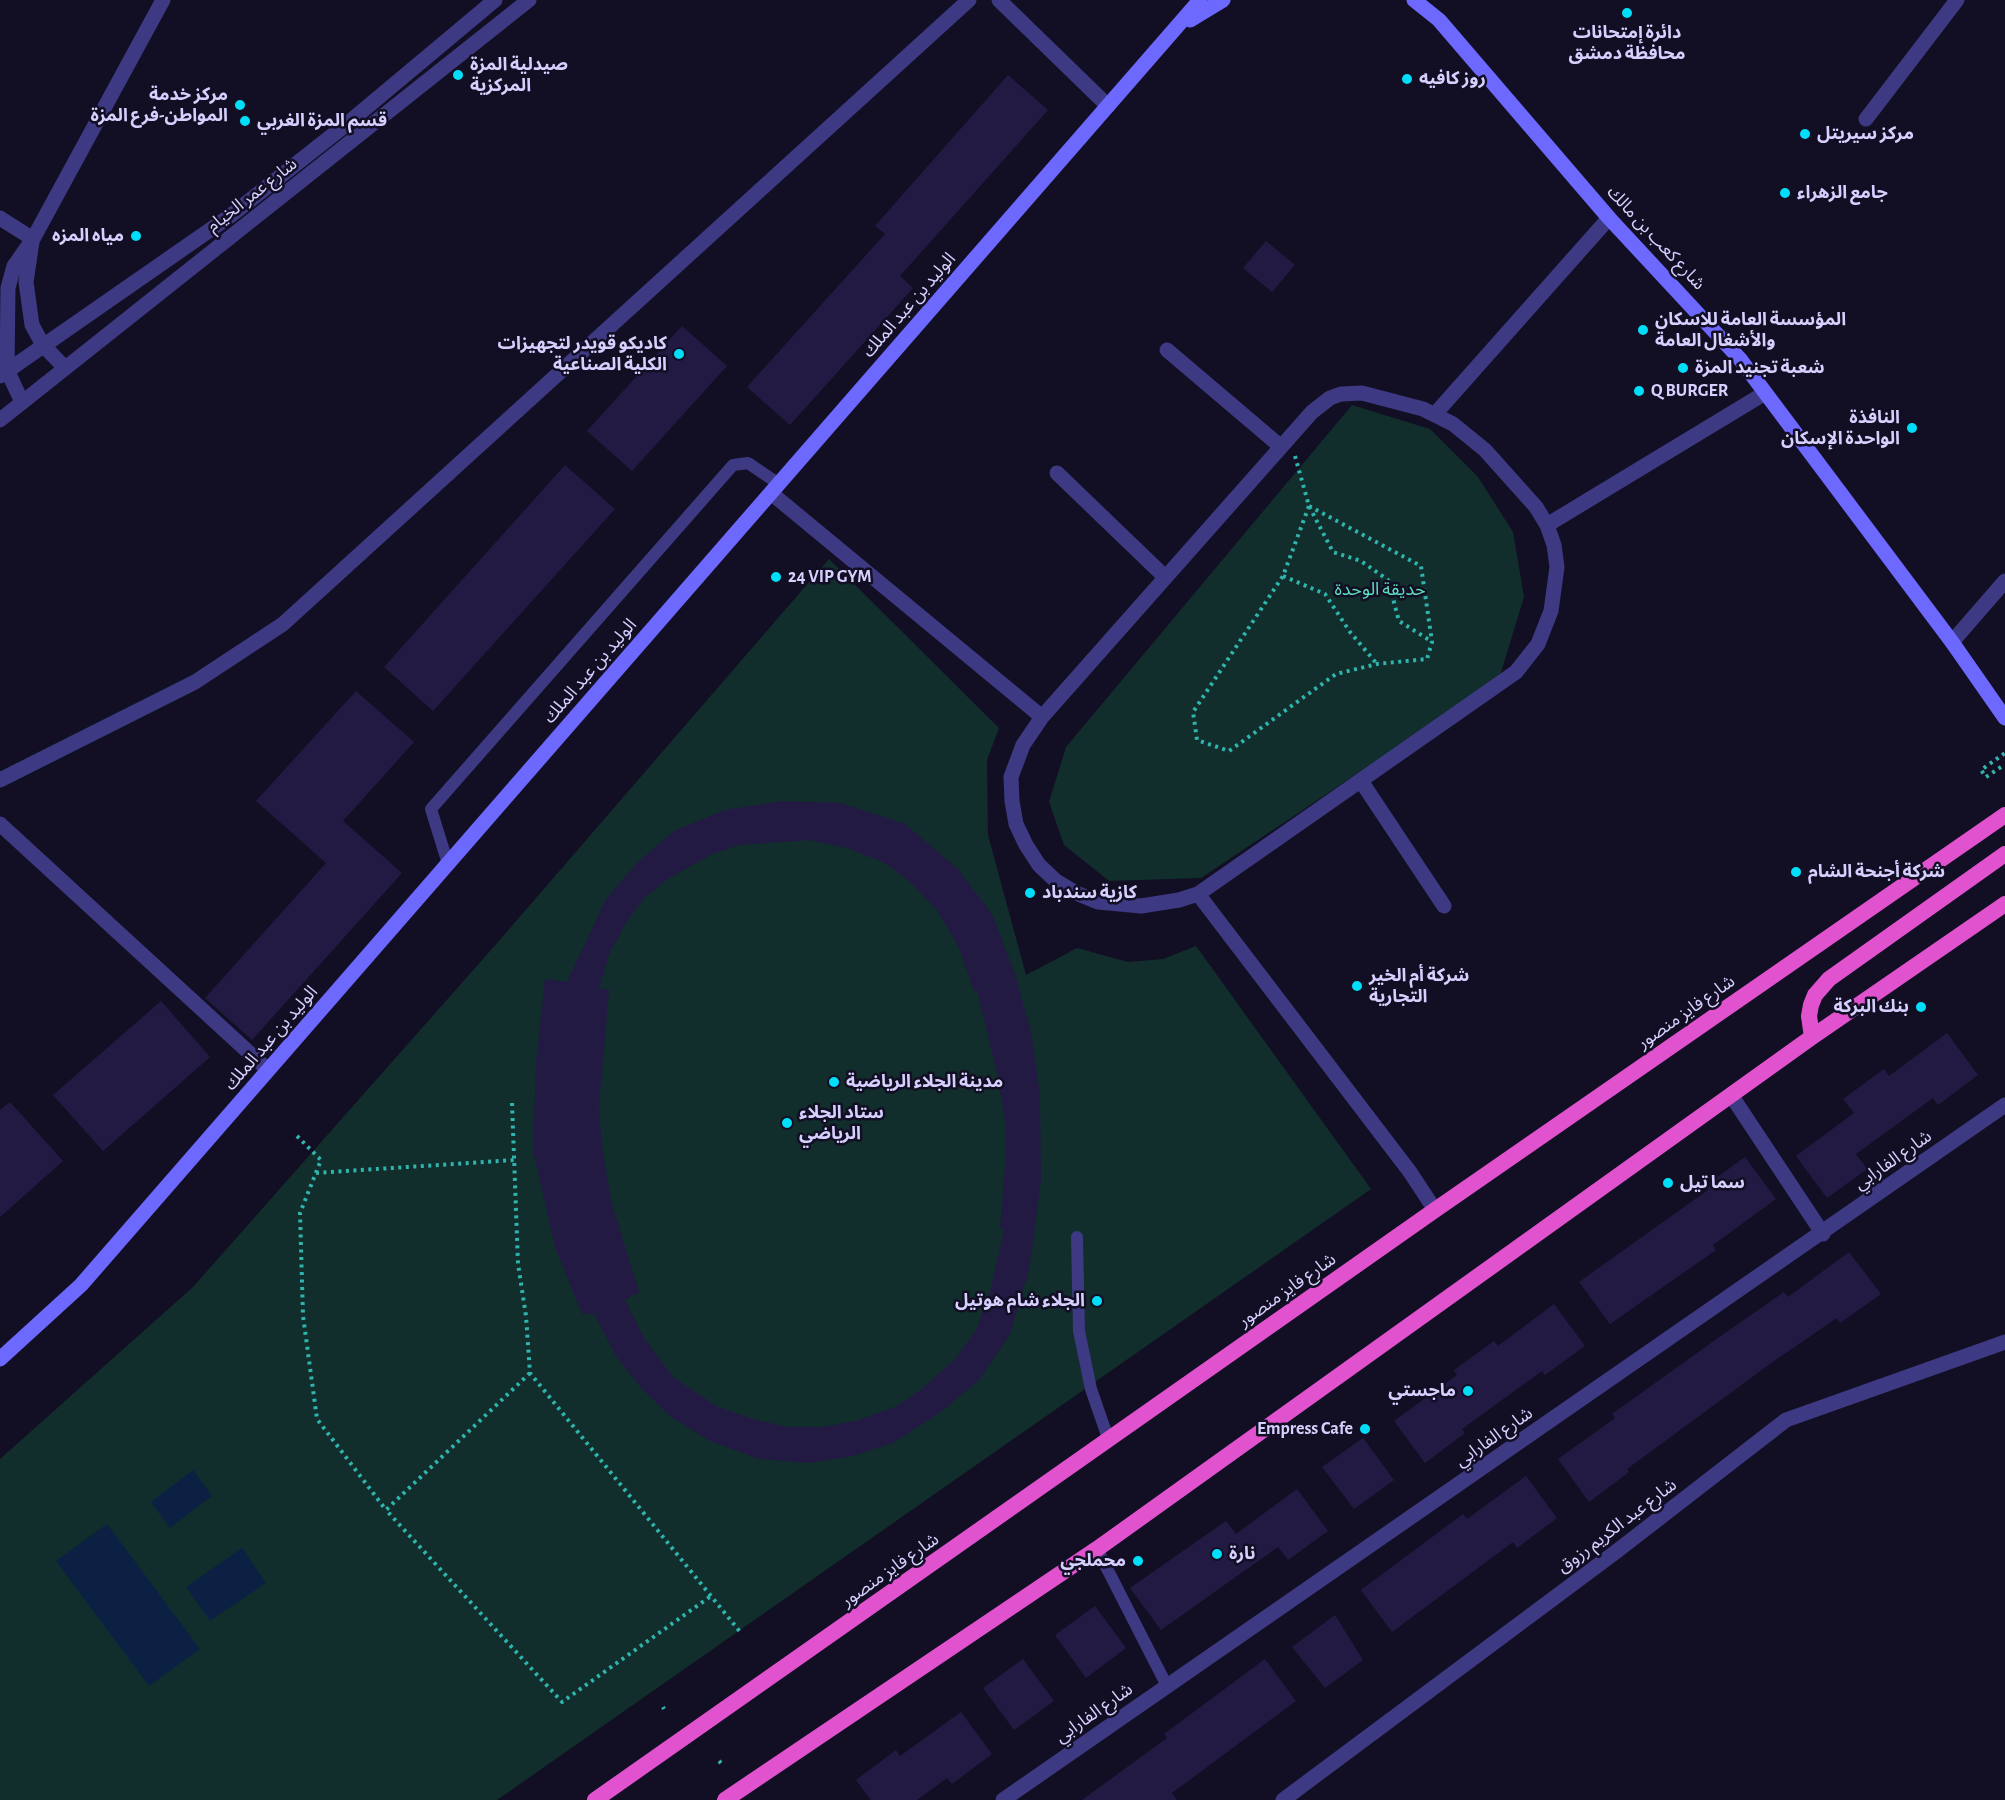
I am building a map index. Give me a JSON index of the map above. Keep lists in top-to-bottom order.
{
  "streets": {
    "highway": ["شارع فايز منصور"],
    "main road": ["شارع كعب بن مالك", "الوليد بن عبد الملك"],
    "street": ["شارع عمر الخيام", "شارع الفارابي", "شارع عبد الكريم رزوق"]
  },
  "parks": ["حديقة الوحدة"],
  "places": [
    "دائرة إمتحانات محافظة دمشق",
    "صيدلية المزة المركزية",
    "روز كافيه",
    "مركز خدمة المواطن-فرع المزة",
    "قسم المزة الغربي",
    "مركز سيريتل",
    "جامع الزهراء",
    "مياه المزه",
    "المؤسسة العامة للاسكان والأشغال العامة",
    "كاديكو قويدر لتجهيزات الكلية الصناعية",
    "شعبة تجنيد المزة",
    "Q BURGER",
    "النافذة الواحدة الإسكان",
    "24 VIP GYM",
    "شركة أجنحة الشام",
    "كازية سندباد",
    "شركة أم الخير التجارية",
    "بنك البركة",
    "مدينة الجلاء الرياضية",
    "ستاد الجلاء الرياضي",
    "سما تيل",
    "الجلاء شام هوتيل",
    "ماجستي",
    "Empress Cafe",
    "نارة",
    "محملجي"
  ]
}
